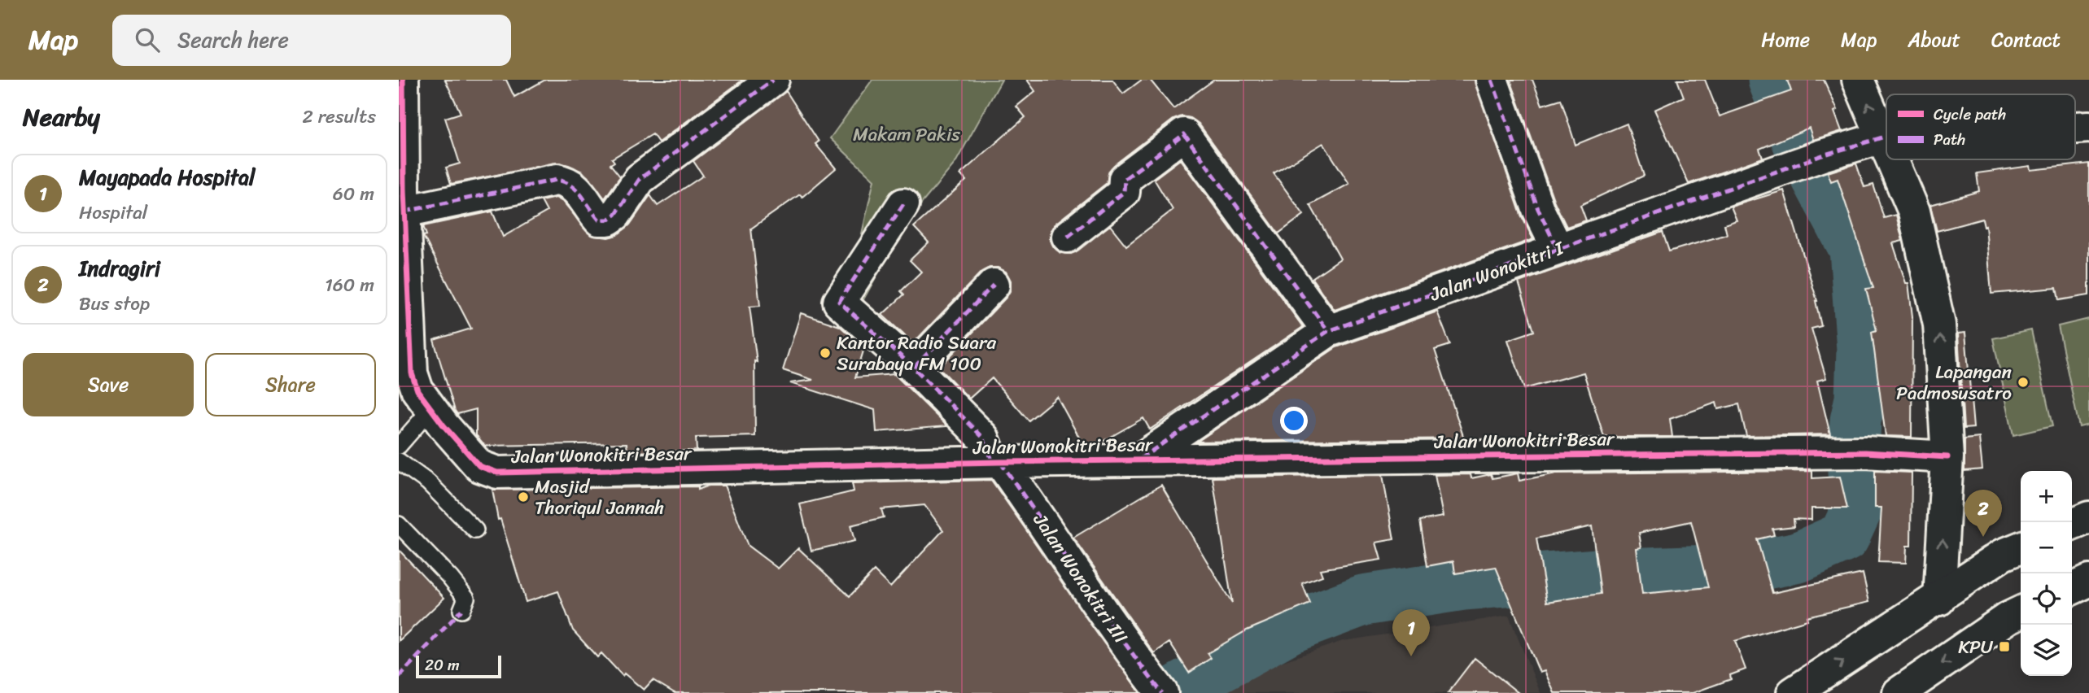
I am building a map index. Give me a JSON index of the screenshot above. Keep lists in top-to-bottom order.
{
  "streets": {
    "street": ["Jalan Wonokitri I", "Jalan Wonokitri Besar", "Jalan Wonokitri III"]
  },
  "crossings": [
    ["Jalan Wonokitri I", "Jalan Wonokitri Besar"],
    ["Jalan Wonokitri Besar", "Jalan Wonokitri III"]
  ],
  "parks": ["Makam Pakis"],
  "places": {
    "other": ["Kantor Radio Suara Surabaya FM 100", "Lapangan Padmosusatro", "Masjid Thoriqul Jannah"],
    "transit": ["KPU"]
  },
  "legend": ["Cycle path", "Path"],
  "scale_bar": "20 m",
  "page": {
    "header": "Map",
    "search": "Search here",
    "nav": [
      "Home",
      "Map",
      "About",
      "Contact"
    ],
    "heading": ["Nearby", "2 results"],
    "list": [
      {
        "mark": "1",
        "name": "Mayapada Hospital",
        "note": "Hospital",
        "value": "60 m"
      },
      {
        "mark": "2",
        "name": "Indragiri",
        "note": "Bus stop",
        "value": "160 m"
      }
    ],
    "buttons": ["Save", "Share"],
    "map_buttons": ["+", "−"],
    "pins": ["2", "1"],
    "scale": "20 m"
  }
}
